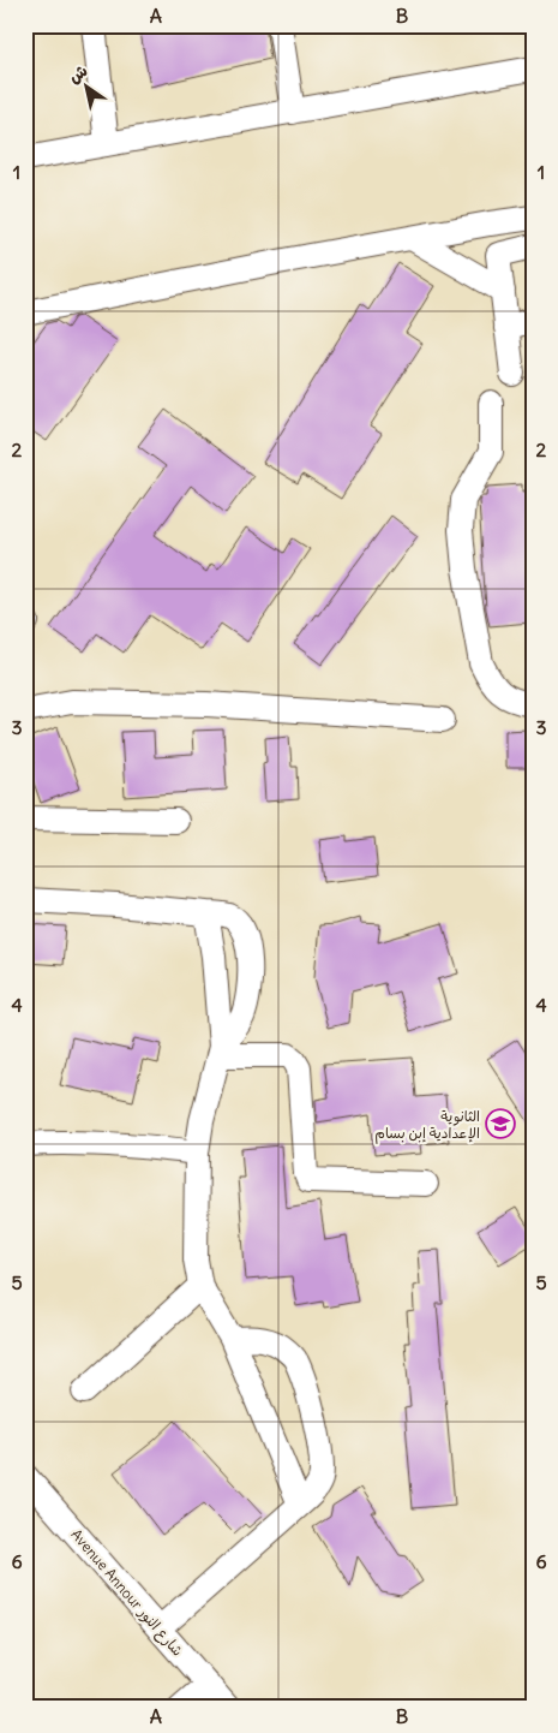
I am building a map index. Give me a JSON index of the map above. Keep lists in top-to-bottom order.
{
  "streets": {
    "street": ["Avenue Annour شارع النور"]
  },
  "places": {
    "school or university": ["الثانوية الإعدادية إبن بسام"]
  },
  "north": "top left",
  "grid": {
    "columns": ["A", "B"],
    "rows": [
      "1",
      "2",
      "3",
      "4",
      "5",
      "6"
    ]
  }
}
